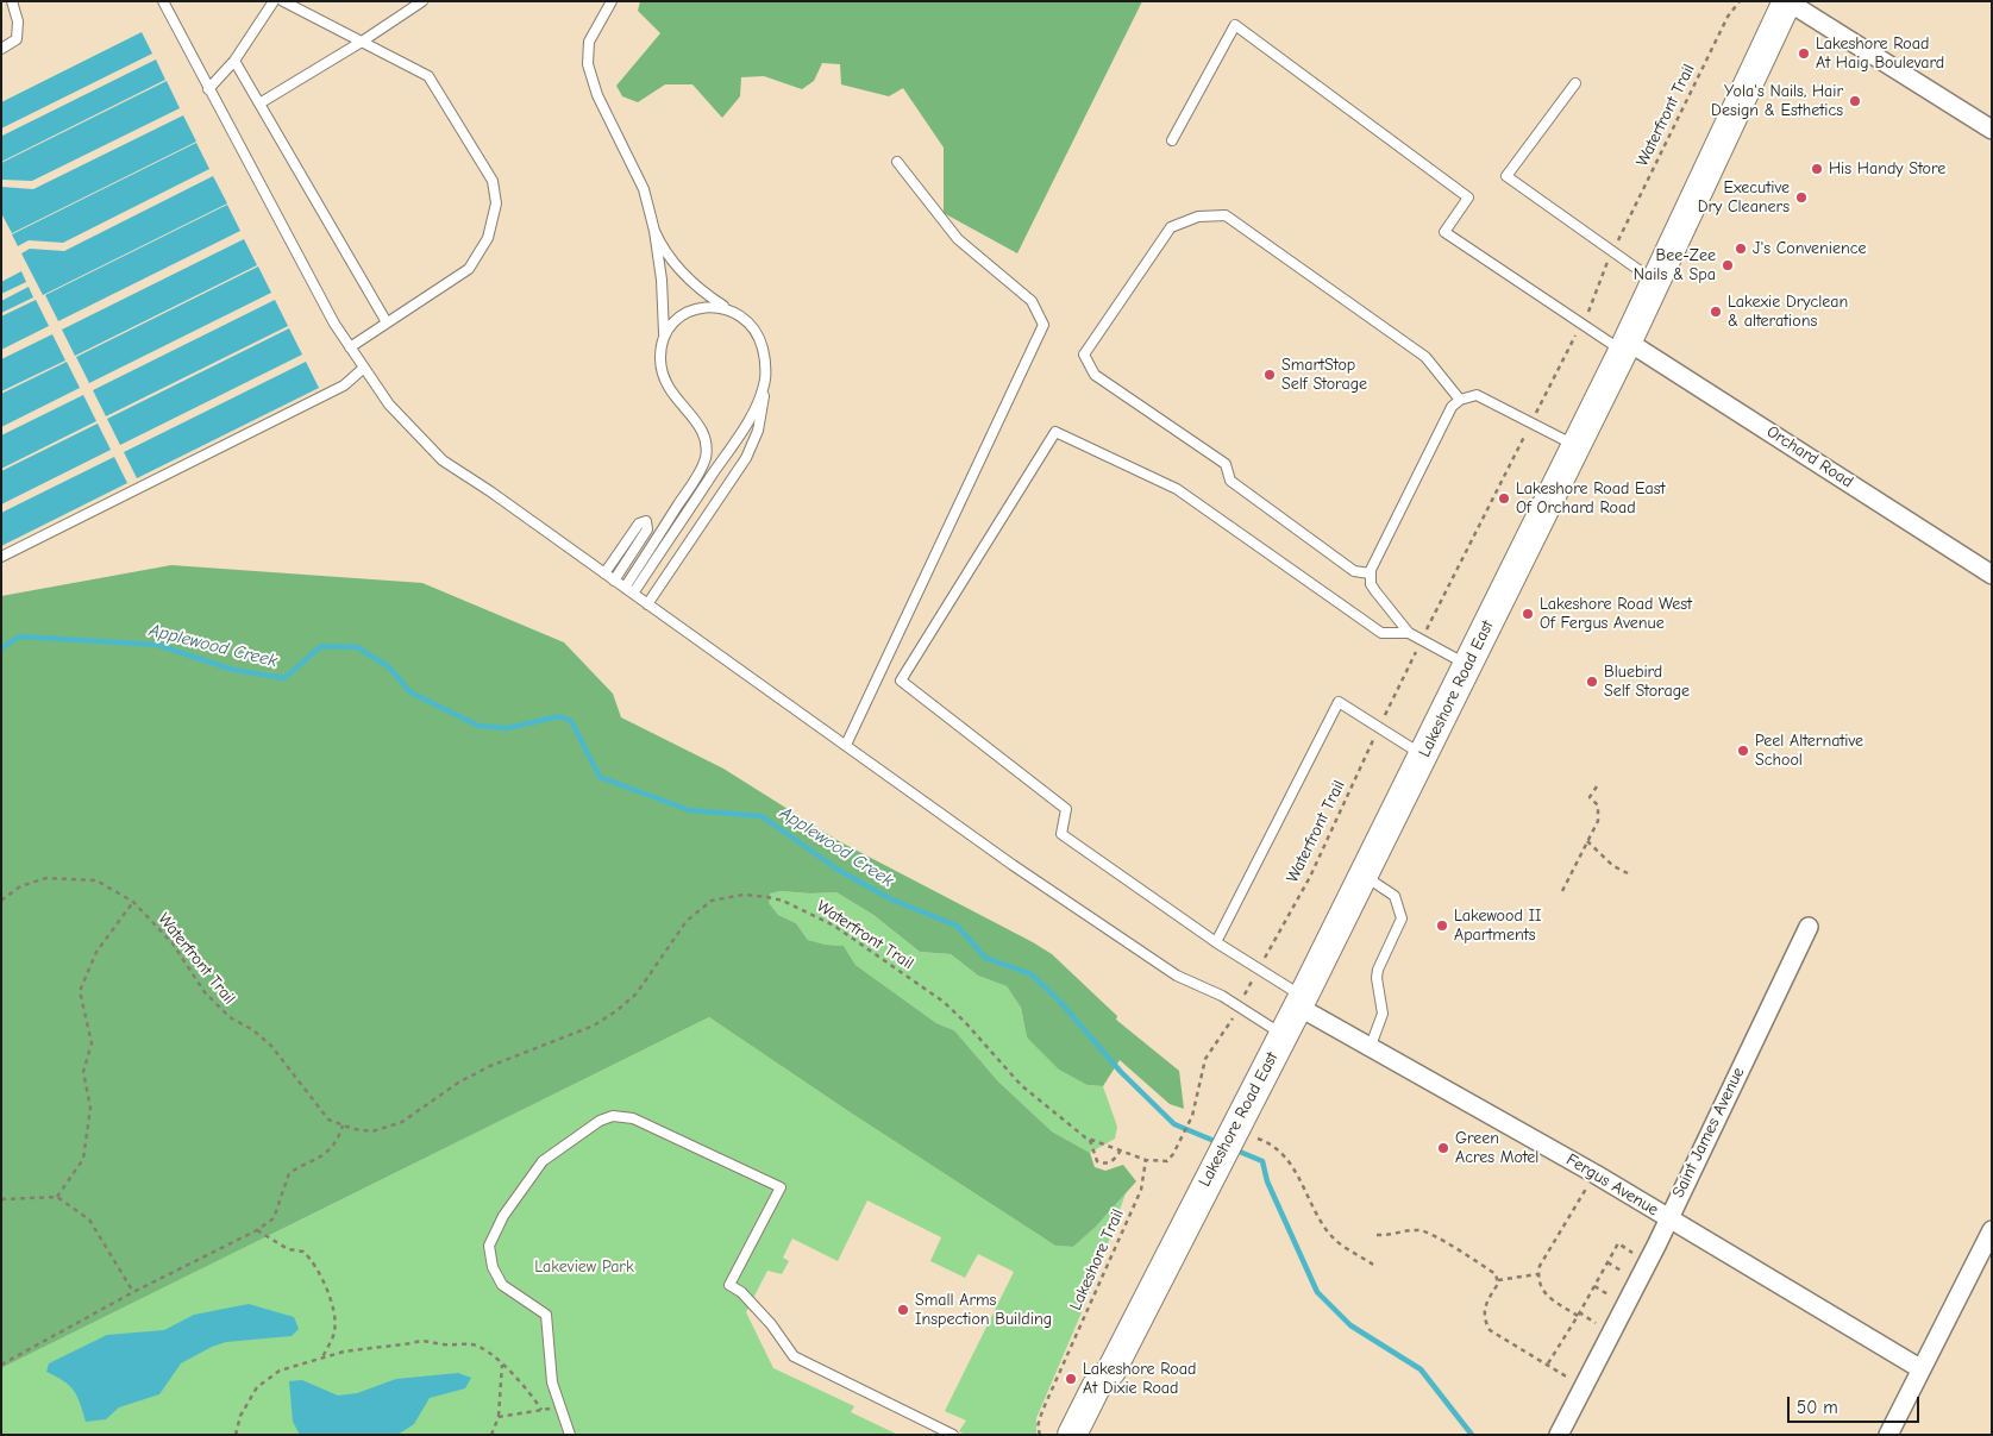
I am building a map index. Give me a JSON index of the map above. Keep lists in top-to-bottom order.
{
  "streets": {
    "main road": ["Lakeshore Road East"],
    "street": ["Orchard Road", "Saint James Avenue", "Fergus Avenue"],
    "path": ["Waterfront Trail", "Lakeshore Trail"]
  },
  "crossings": [
    ["Waterfront Trail", "Lakeshore Trail"],
    ["Orchard Road", "Lakeshore Road East"],
    ["Lakeshore Road East", "Fergus Avenue"],
    ["Saint James Avenue", "Fergus Avenue"]
  ],
  "water": ["Applewood Creek"],
  "parks": ["Lakeview Park"],
  "places": [
    "Lakeshore Road At Haig Boulevard",
    "Yola's Nails, Hair Design & Esthetics",
    "His Handy Store",
    "Executive Dry Cleaners",
    "J's Convenience",
    "Bee-Zee Nails & Spa",
    "Lakexie Dryclean & alterations",
    "SmartStop Self Storage",
    "Lakeshore Road East Of Orchard Road",
    "Lakeshore Road West Of Fergus Avenue",
    "Bluebird Self Storage",
    "Peel Alternative School",
    "Lakewood II Apartments",
    "Green Acres Motel",
    "Small Arms Inspection Building",
    "Lakeshore Road At Dixie Road"
  ],
  "scale_bar": "50 m"
}
